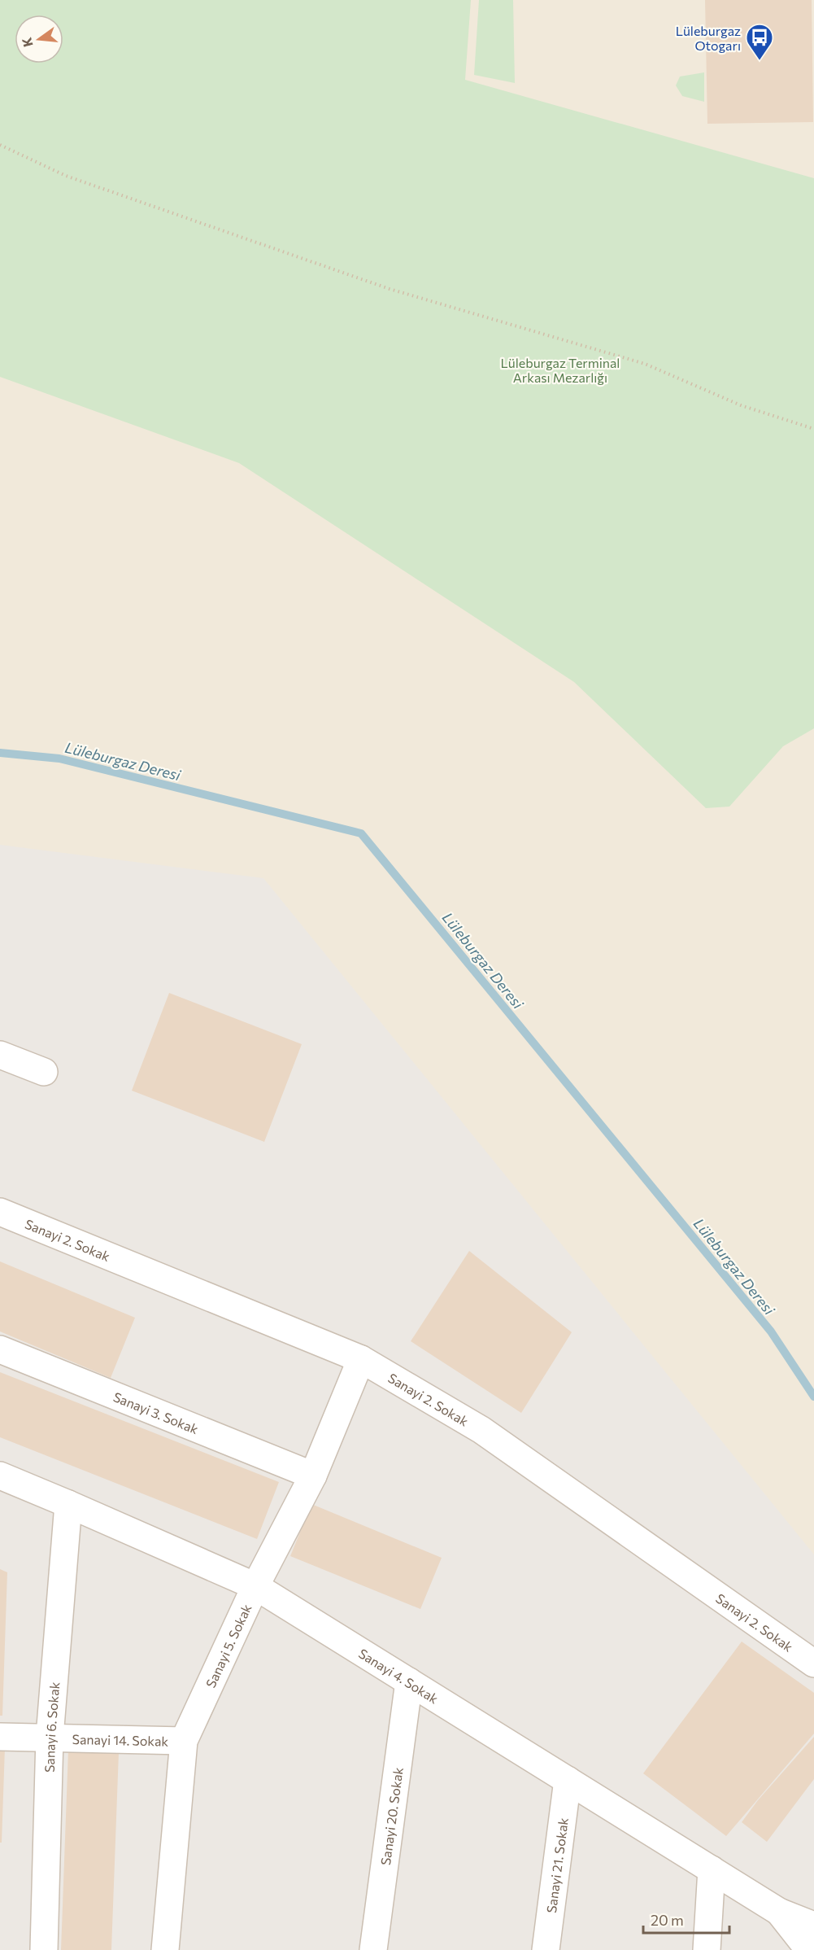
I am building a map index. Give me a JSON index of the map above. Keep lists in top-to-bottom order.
{
  "streets": {
    "street": [
      "Sanayi 2. Sokak",
      "Sanayi 3. Sokak",
      "Sanayi 5. Sokak",
      "Sanayi 4. Sokak",
      "Sanayi 6. Sokak",
      "Sanayi 14. Sokak",
      "Sanayi 20. Sokak",
      "Sanayi 21. Sokak"
    ]
  },
  "crossings": [
    ["Sanayi 2. Sokak", "Sanayi 5. Sokak"],
    ["Sanayi 3. Sokak", "Sanayi 5. Sokak"],
    ["Sanayi 5. Sokak", "Sanayi 4. Sokak"],
    ["Sanayi 5. Sokak", "Sanayi 14. Sokak"],
    ["Sanayi 4. Sokak", "Sanayi 6. Sokak"],
    ["Sanayi 4. Sokak", "Sanayi 20. Sokak"],
    ["Sanayi 4. Sokak", "Sanayi 21. Sokak"],
    ["Sanayi 6. Sokak", "Sanayi 14. Sokak"]
  ],
  "water": ["Lüleburgaz Deresi"],
  "parks": ["Lüleburgaz Terminal Arkası Mezarlığı"],
  "places": {
    "bus stop": ["Lüleburgaz Otogarı"]
  },
  "scale_bar": "20 m",
  "north": "left"
}
